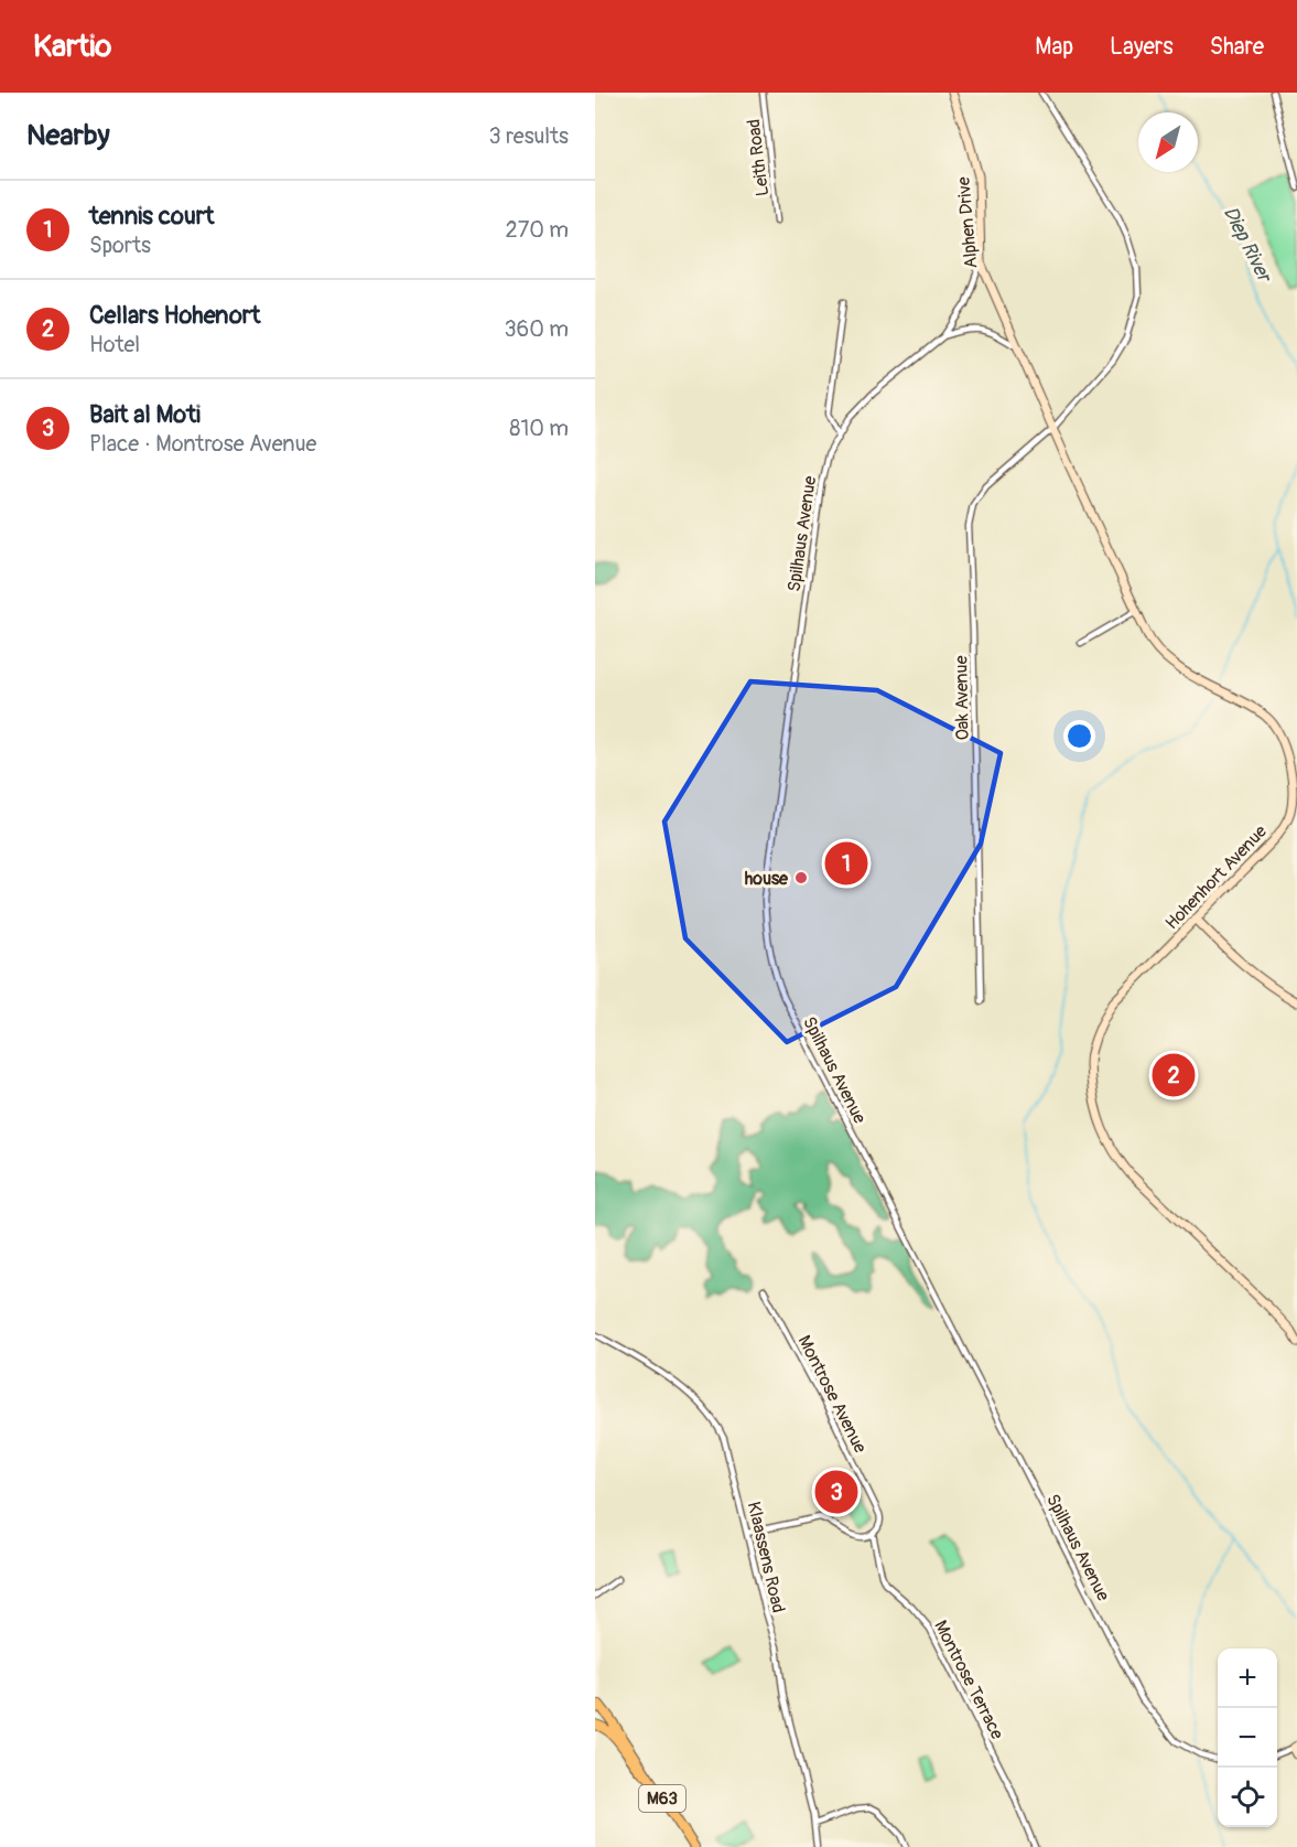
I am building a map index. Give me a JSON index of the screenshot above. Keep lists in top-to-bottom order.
{
  "streets": {
    "main road": ["M63"],
    "street": [
      "Leith Road",
      "Alphen Drive",
      "Spilhaus Avenue",
      "Oak Avenue",
      "Hohenhort Avenue",
      "Montrose Avenue",
      "Klaassens Road",
      "Montrose Terrace"
    ]
  },
  "crossings": [
    ["Alphen Drive", "Spilhaus Avenue"],
    ["Alphen Drive", "Hohenhort Avenue"],
    ["Spilhaus Avenue", "Hohenhort Avenue"],
    ["Oak Avenue", "Hohenhort Avenue"],
    ["Montrose Avenue", "Montrose Terrace"]
  ],
  "water": ["Diep River"],
  "places": ["house"],
  "north": "bottom left",
  "page": {
    "header": "Kartio",
    "nav": ["Map", "Layers", "Share"],
    "heading": ["Nearby", "3 results"],
    "list": [
      {
        "mark": "1",
        "name": "tennis court",
        "note": "Sports",
        "value": "270 m"
      },
      {
        "mark": "2",
        "name": "Cellars Hohenort",
        "note": "Hotel",
        "value": "360 m"
      },
      {
        "mark": "3",
        "name": "Bait al Moti",
        "note": "Place · Montrose Avenue",
        "value": "810 m"
      }
    ],
    "pins": ["1", "2", "3"],
    "map_buttons": ["+", "−"]
  }
}
